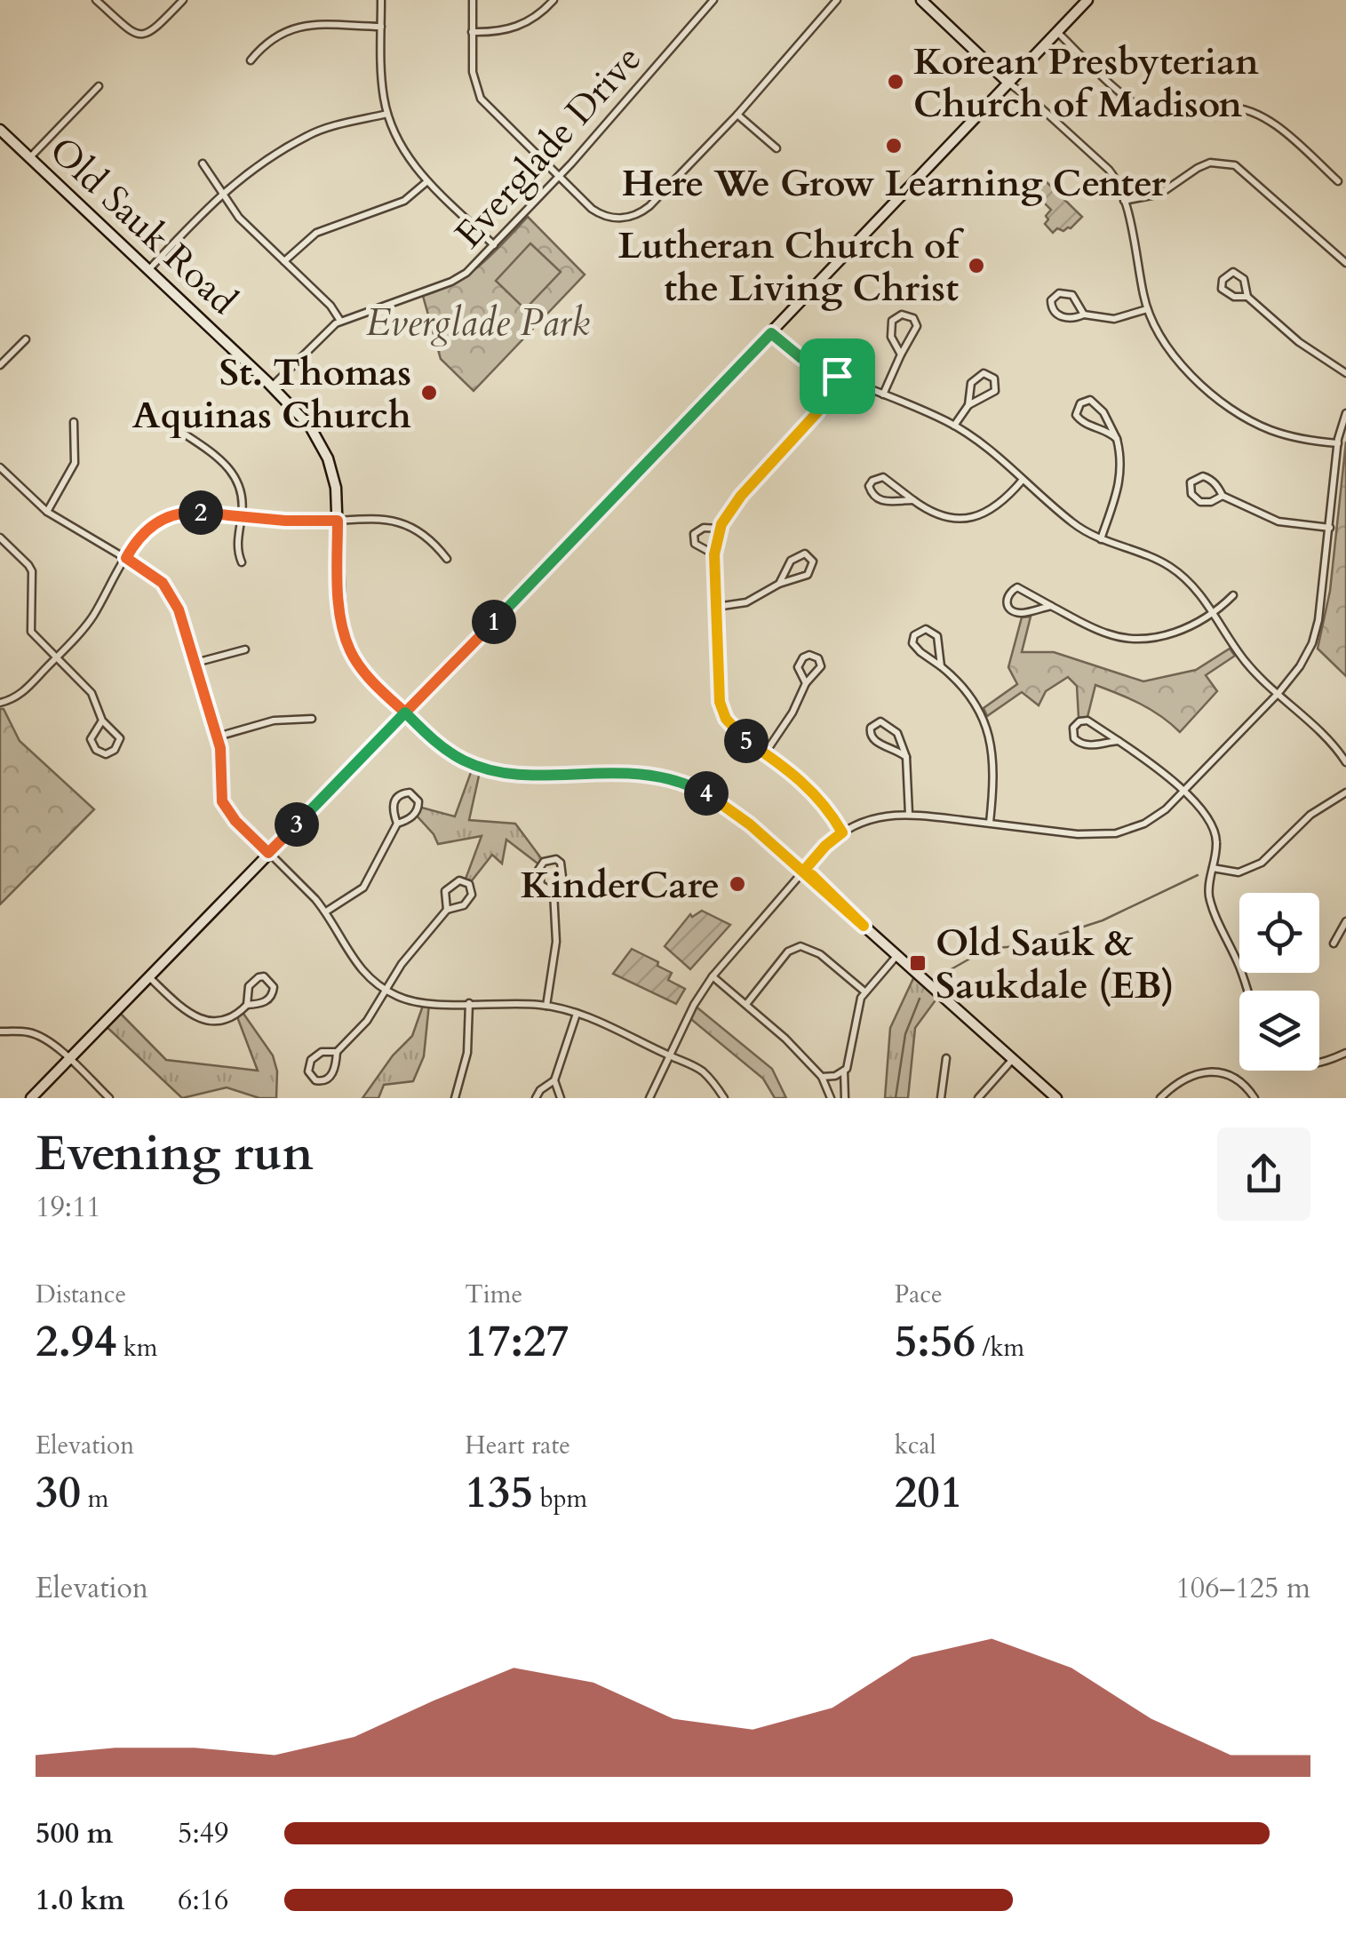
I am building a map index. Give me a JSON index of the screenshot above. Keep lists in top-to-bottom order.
{
  "streets": {
    "street": ["Everglade Drive", "Old Sauk Road"]
  },
  "crossings": [
    ["Everglade Drive", "Old Sauk Road"]
  ],
  "parks": ["Everglade Park"],
  "places": {
    "other": [
      "Korean Presbyterian Church of Madison",
      "Here We Grow Learning Center",
      "Lutheran Church of the Living Christ",
      "St. Thomas Aquinas Church",
      "KinderCare"
    ],
    "transit": ["Old Sauk & Saukdale (EB)"]
  },
  "page": {
    "pins": [
      "2",
      "1",
      "5",
      "4",
      "3"
    ],
    "heading": ["Evening run", "19:11"],
    "stats": [
      ["Distance", "2.94 km"],
      ["Time", "17:27"],
      ["Pace", "5:56 /km"],
      ["Elevation", "30 m"],
      ["Heart rate", "135 bpm"],
      ["kcal", "201"]
    ],
    "chart": ["Elevation", "106–125 m"],
    "list": [
      {
        "name": "500 m",
        "note": "5:49"
      },
      {
        "name": "1.0 km",
        "note": "6:16"
      }
    ]
  }
}
